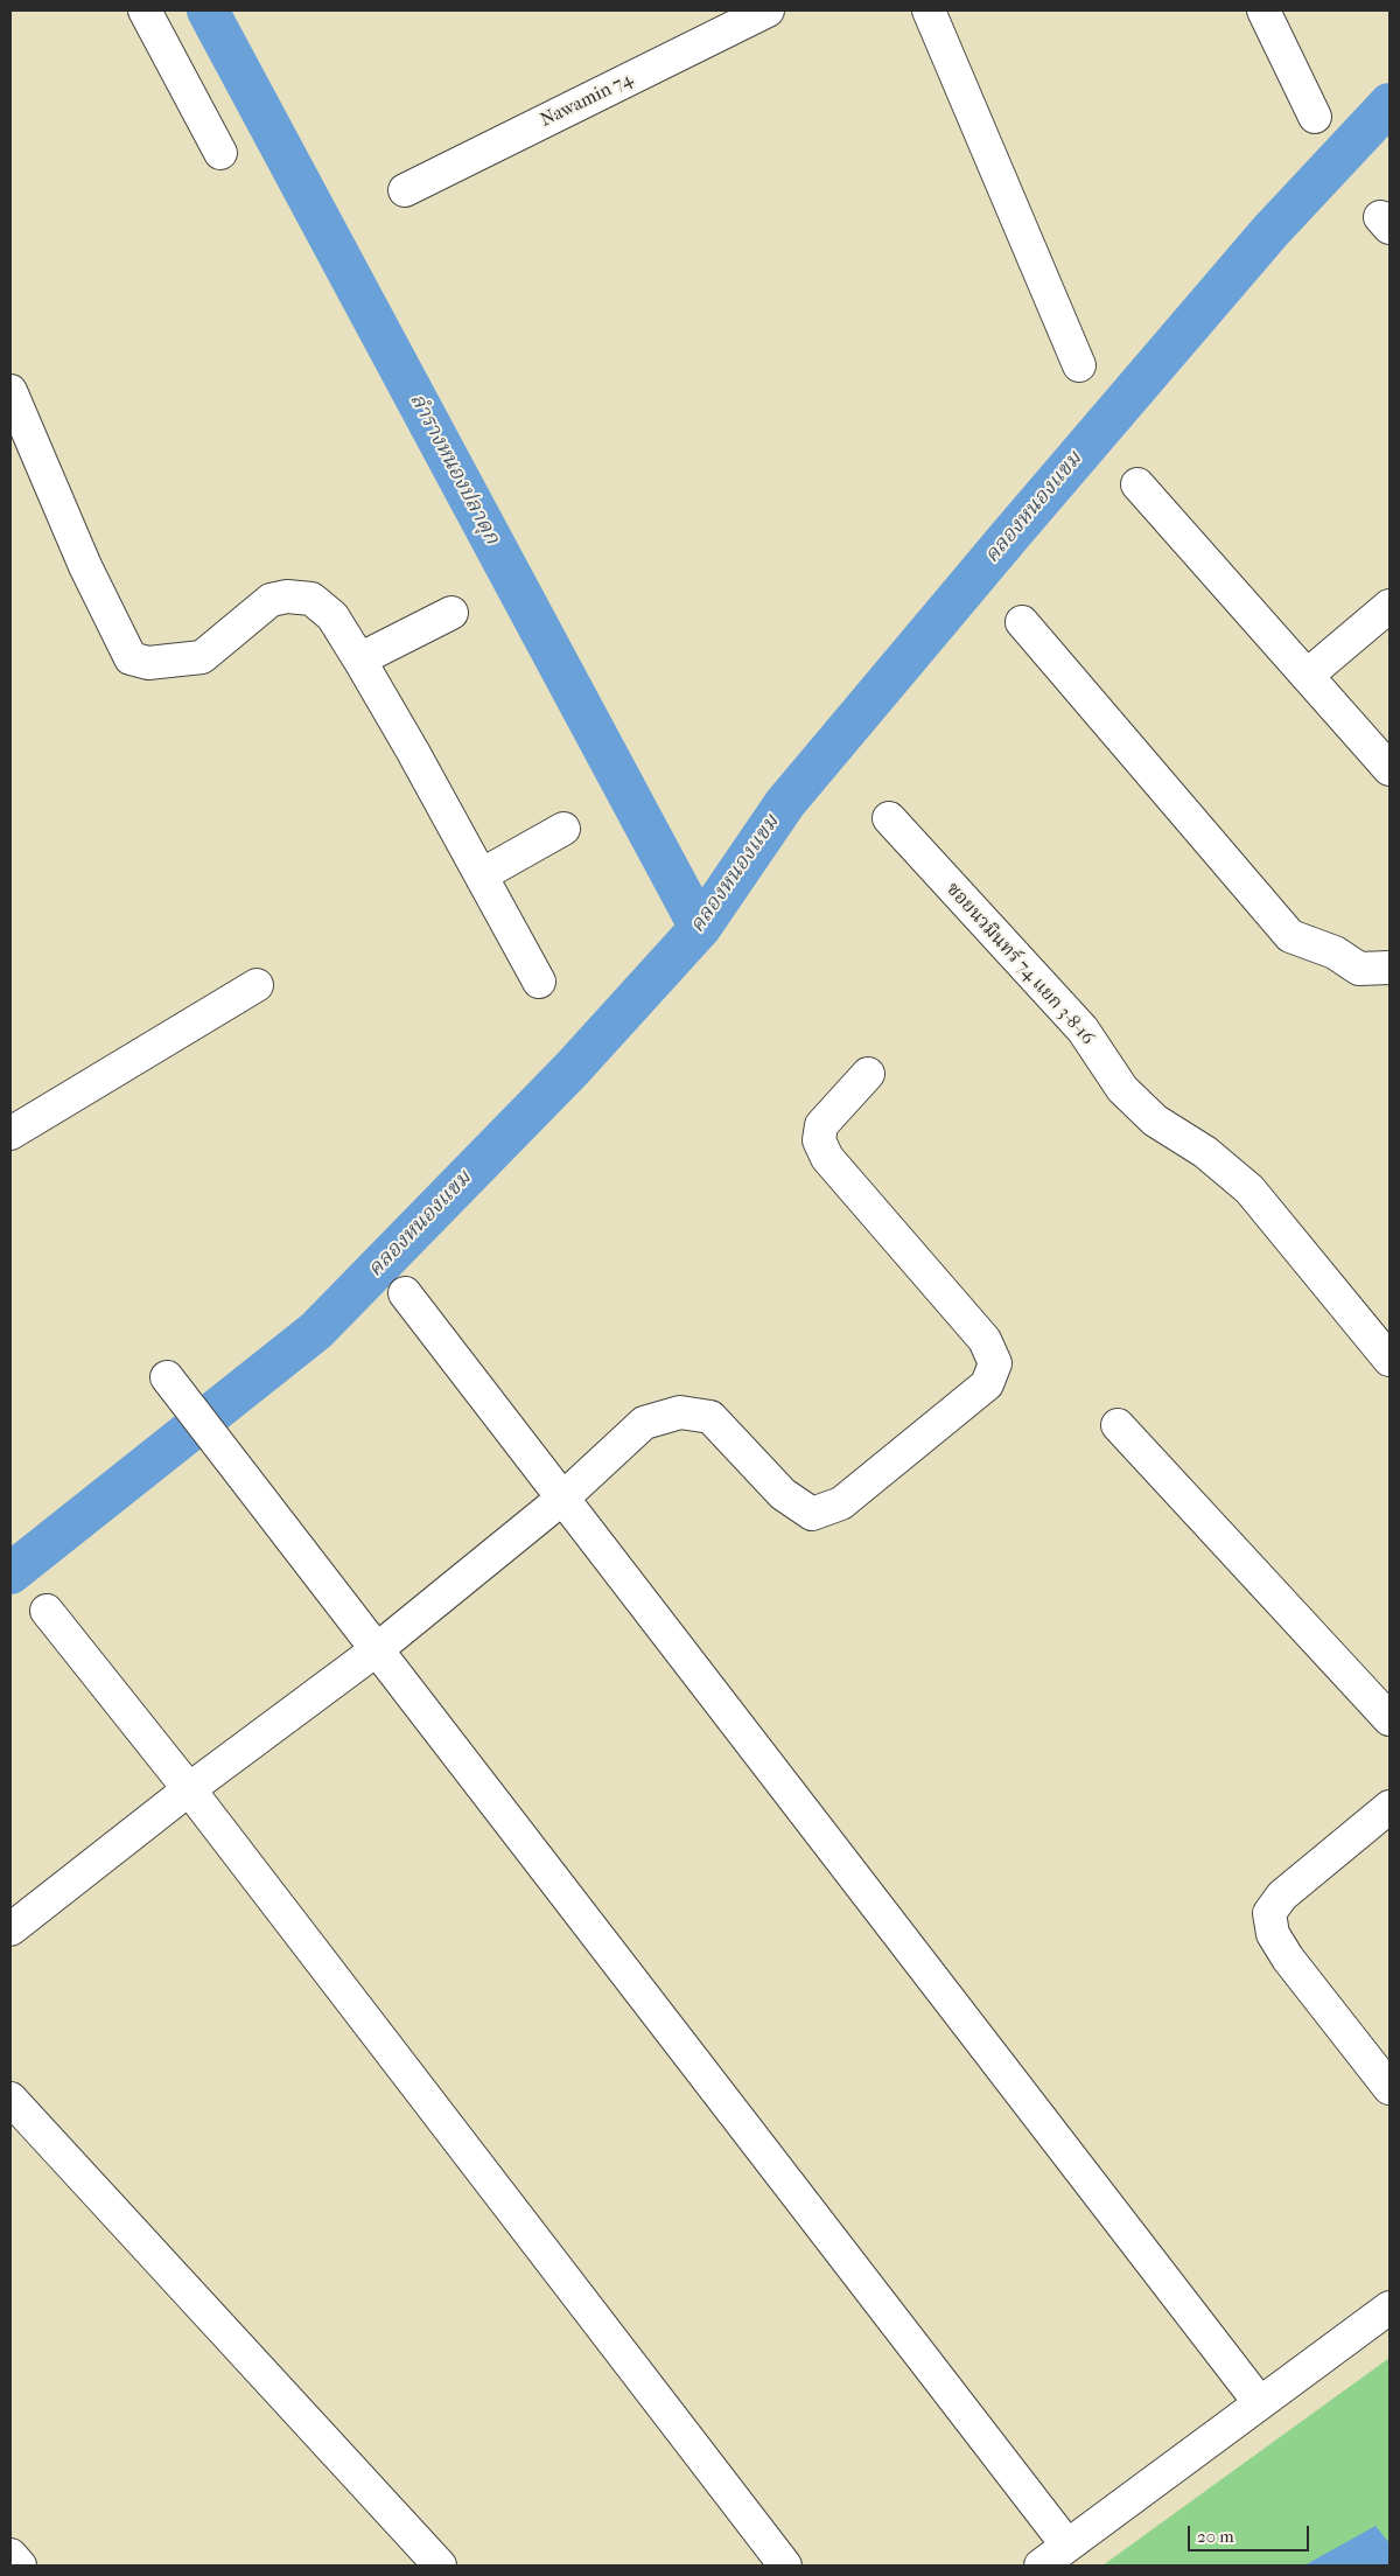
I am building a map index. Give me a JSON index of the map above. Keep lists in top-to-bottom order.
{
  "streets": {
    "street": ["Nawamin 74", "ซอยนวมินทร์ 74 แยก 3-8-16"]
  },
  "water": ["ลำรางหนองปลาดุก", "คลองหนองแขม"],
  "scale_bar": "20 m"
}
